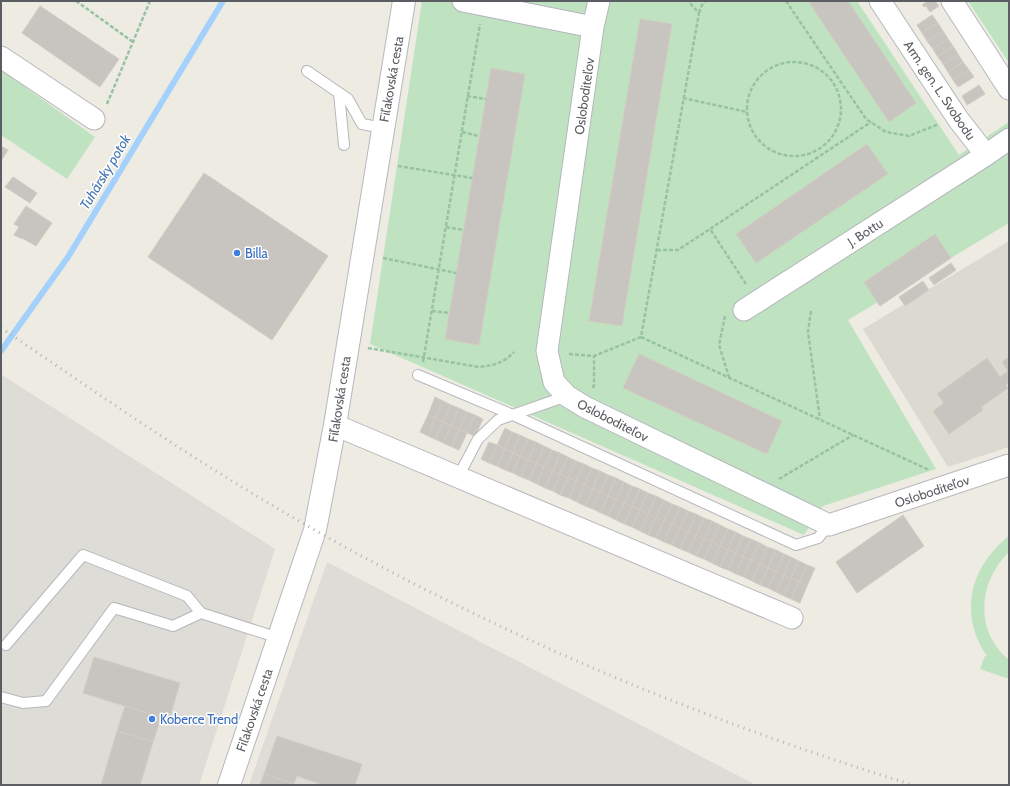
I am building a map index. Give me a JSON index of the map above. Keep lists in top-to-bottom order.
{
  "streets": {
    "street": [
      "Fiľakovská cesta",
      "Arm. gen. L. Svobodu",
      "Osloboditeľov",
      "J. Bottu"
    ]
  },
  "crossings": [
    ["Arm. gen. L. Svobodu", "J. Bottu"]
  ],
  "water": ["Tuhársky potok"],
  "places": ["Billa", "Koberce Trend"]
}
